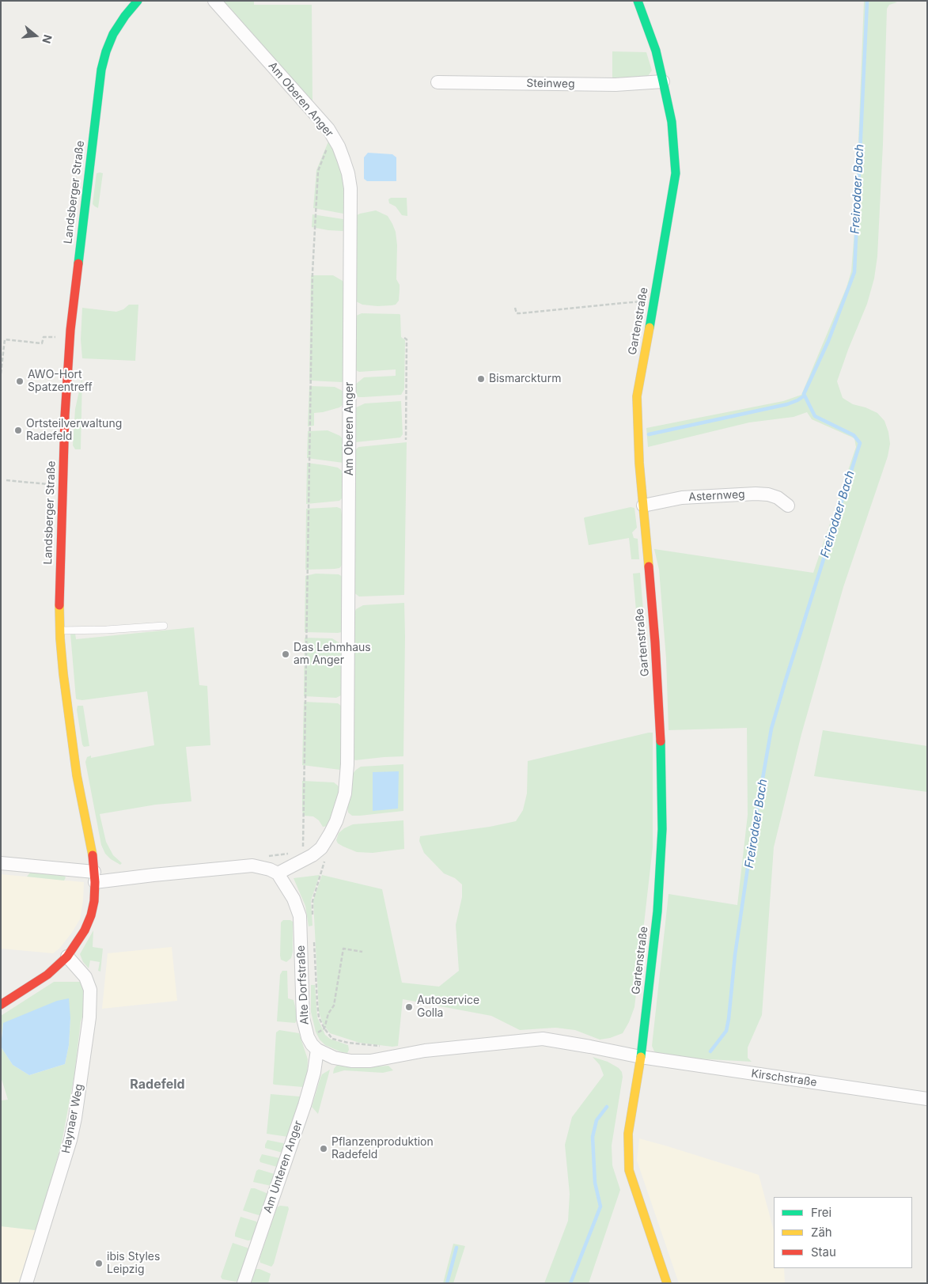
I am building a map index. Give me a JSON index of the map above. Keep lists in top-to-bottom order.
{
  "streets": {
    "main road": ["Landsberger Straße", "Gartenstraße"],
    "street": [
      "Steinweg",
      "Am Oberen Anger",
      "Asternweg",
      "Alte Dorfstraße",
      "Kirschstraße",
      "Haynaer Weg",
      "Am Unteren Anger"
    ]
  },
  "crossings": [
    ["Steinweg", "Gartenstraße"],
    ["Am Oberen Anger", "Alte Dorfstraße"],
    ["Landsberger Straße", "Haynaer Weg"],
    ["Gartenstraße", "Asternweg"],
    ["Gartenstraße", "Kirschstraße"],
    ["Alte Dorfstraße", "Am Unteren Anger"]
  ],
  "districts": ["Radefeld"],
  "water": ["Freirodaer Bach"],
  "places": [
    "Bismarckturm",
    "AWO-Hort Spatzentreff",
    "Ortsteilverwaltung Radefeld",
    "Das Lehmhaus am Anger",
    "Autoservice Golla",
    "Pflanzenproduktion Radefeld",
    "ibis Styles Leipzig"
  ],
  "legend": ["Frei", "Zäh", "Stau"],
  "north": "right"
}
